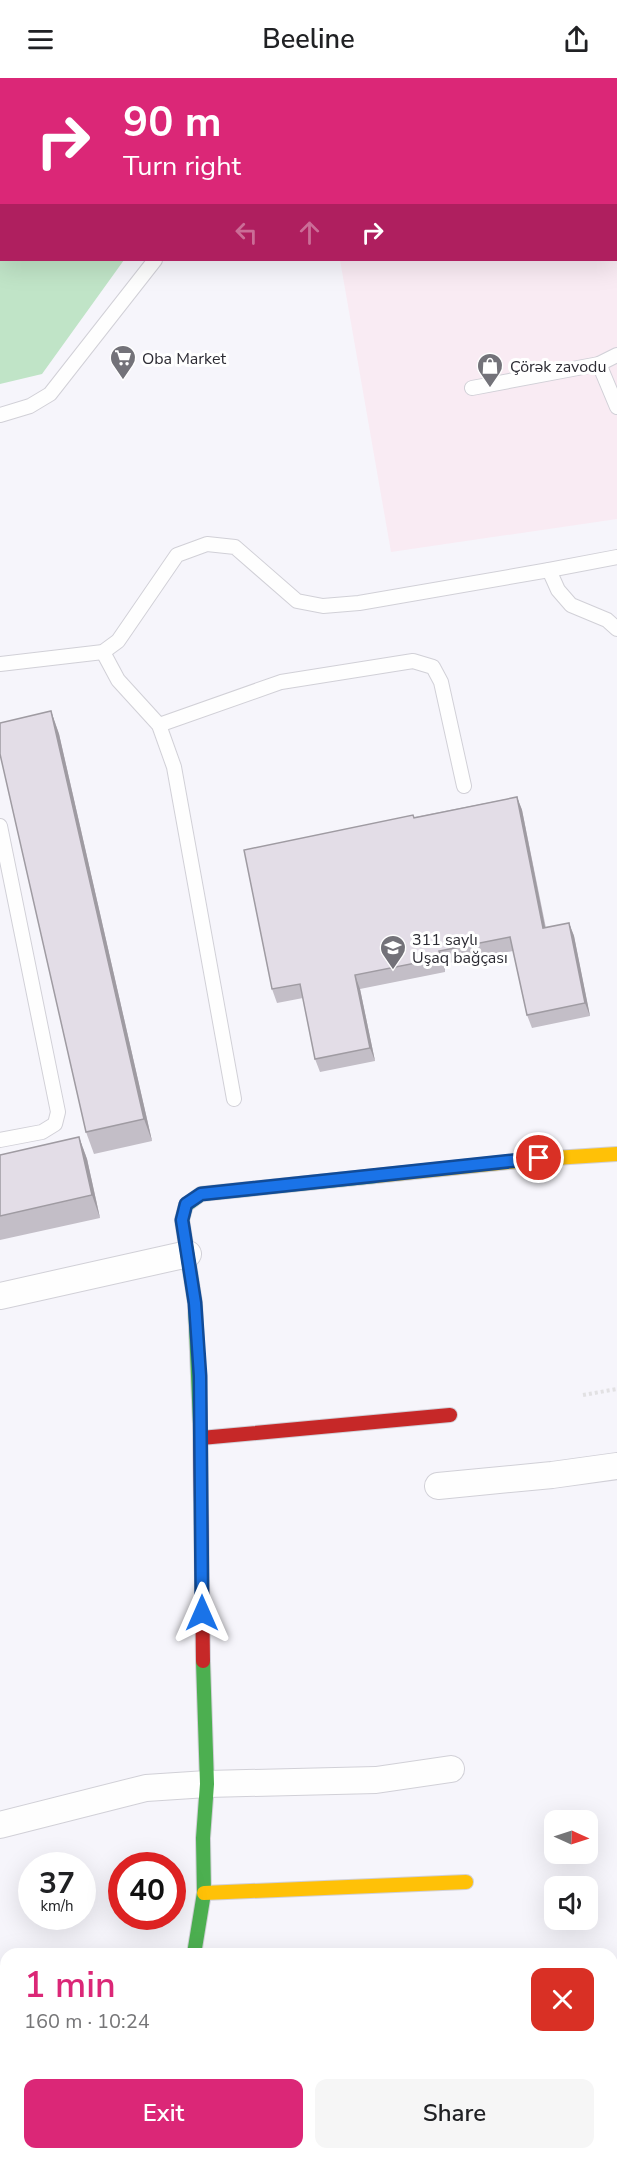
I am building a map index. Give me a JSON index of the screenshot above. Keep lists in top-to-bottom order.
{
  "places": {
    "supermarket": ["Oba Market"],
    "shop": ["Çörək zavodu"],
    "school or university": ["311 saylı Uşaq bağçası"]
  },
  "north": "right",
  "page": {
    "header": "Beeline",
    "turn": ["90 m", "Turn right"],
    "speed": "37 km/h",
    "limit": "40",
    "heading": ["1 min", "160 m · 10:24"],
    "buttons": ["Exit", "Share"]
  }
}
